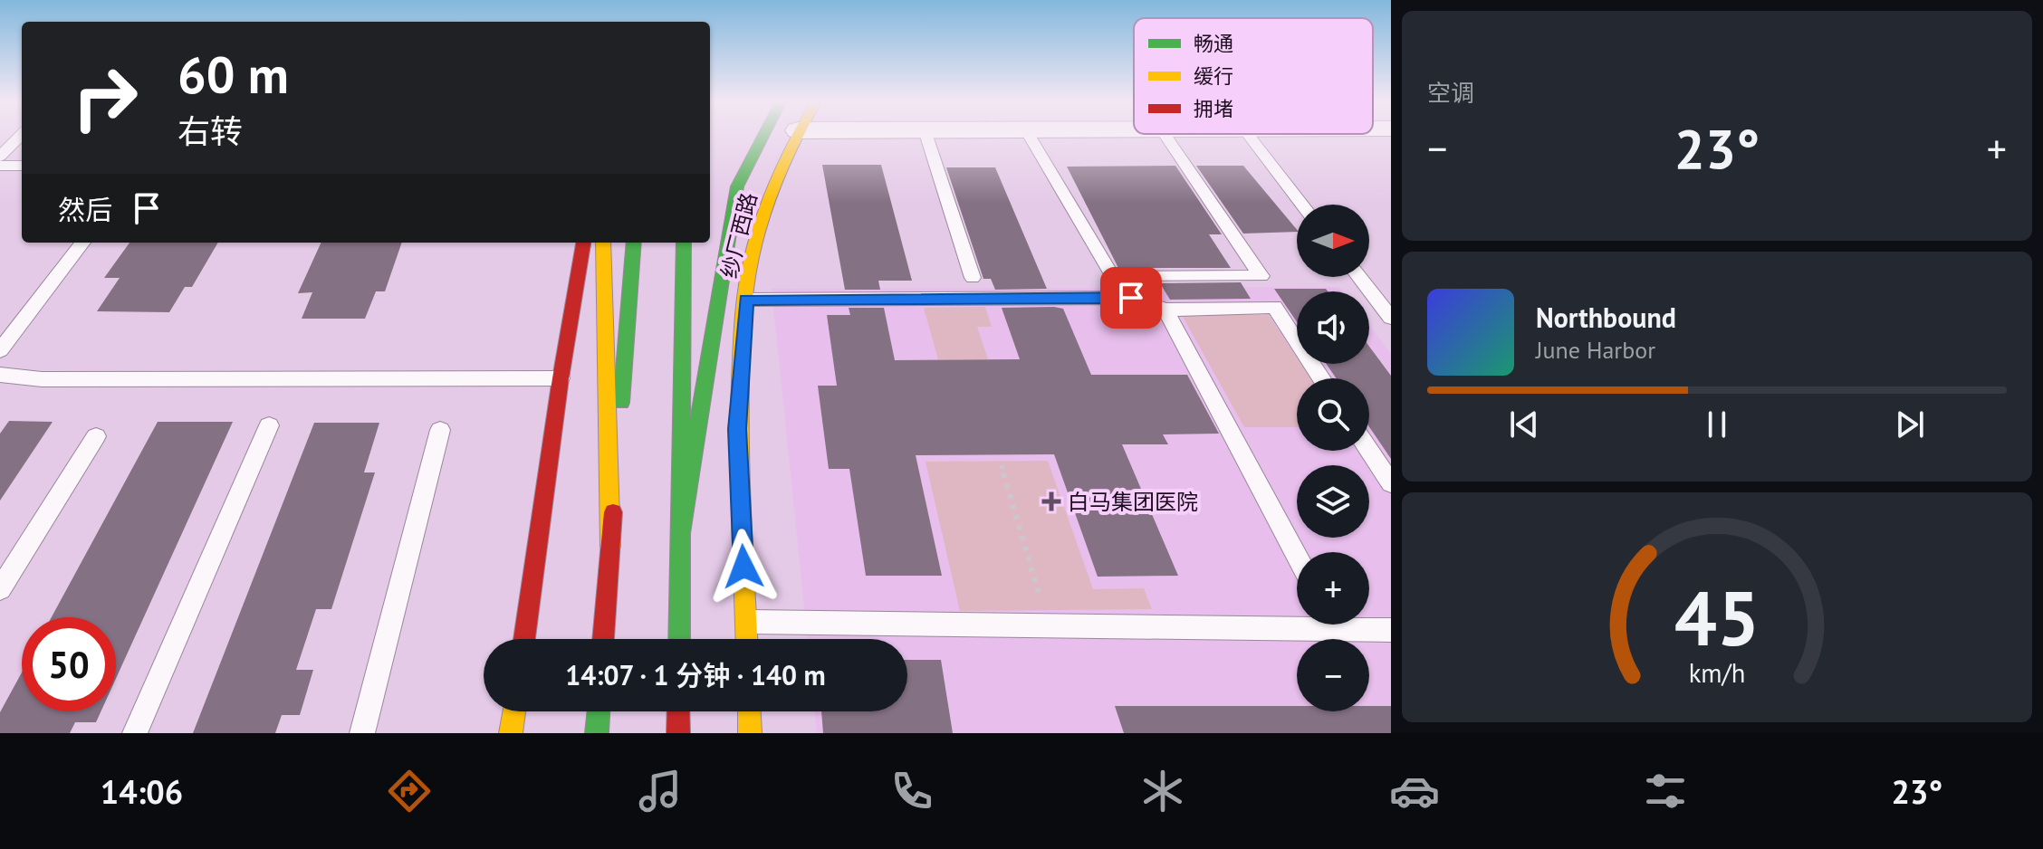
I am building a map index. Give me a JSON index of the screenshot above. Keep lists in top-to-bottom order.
{
  "streets": {
    "main road": ["纱厂西路"]
  },
  "places": {
    "health": ["白马集团医院"]
  },
  "legend": ["畅通", "缓行", "拥堵"],
  "north": "right",
  "page": {
    "tile": "空调",
    "turn": ["60 m", "右转"],
    "heat": ["−", "23°", "+"],
    "then": "然后",
    "map_buttons": ["+", "−"],
    "song": ["Northbound", "June Harbor"],
    "limit": "50",
    "trip": "14:07 · 1 分钟 · 140 m",
    "tabs": ["14:06", "23°"],
    "gauge": ["45", "km/h"]
  }
}
